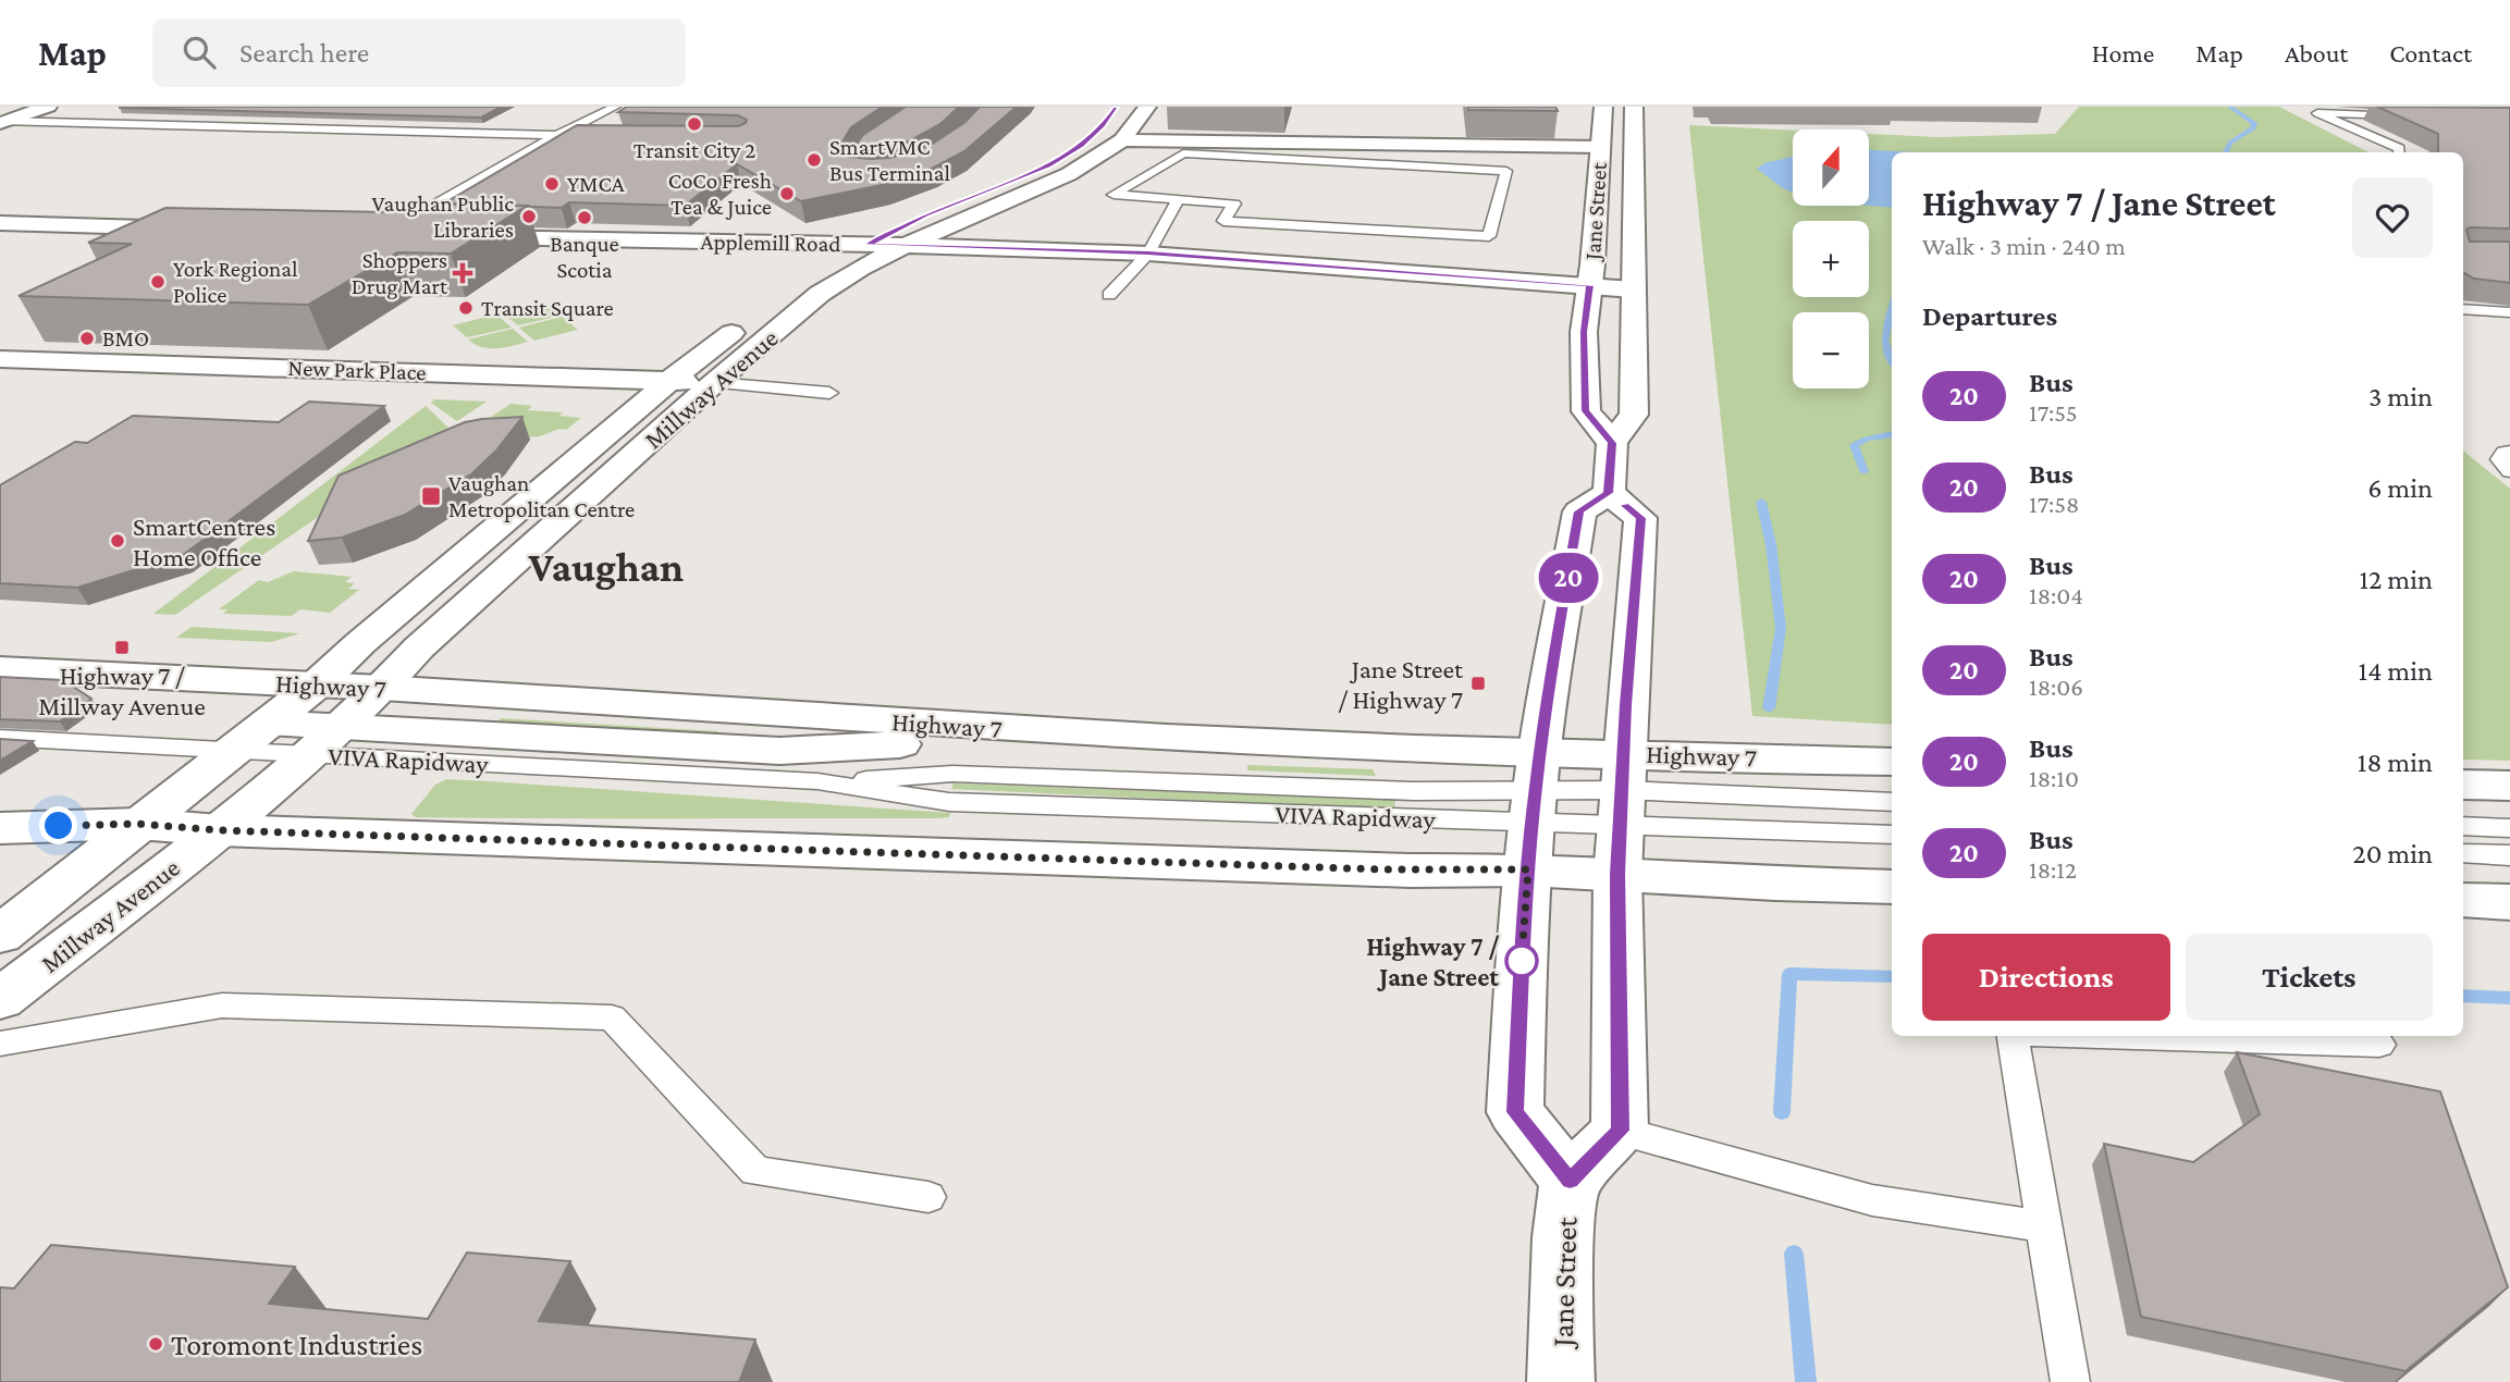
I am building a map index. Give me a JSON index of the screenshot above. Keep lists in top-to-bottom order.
{
  "streets": {
    "main road": [
      "Jane Street",
      "Applemill Road",
      "New Park Place",
      "Millway Avenue",
      "Highway 7"
    ],
    "lane": ["VIVA Rapidway"]
  },
  "crossings": [
    ["Jane Street", "Applemill Road"],
    ["Jane Street", "Highway 7"],
    ["Jane Street", "VIVA Rapidway"],
    ["Applemill Road", "Millway Avenue"],
    ["New Park Place", "Millway Avenue"],
    ["Millway Avenue", "Highway 7"],
    ["Millway Avenue", "VIVA Rapidway"],
    ["Highway 7", "VIVA Rapidway"]
  ],
  "districts": ["Vaughan"],
  "places": {
    "other": [
      "Transit City 2",
      "SmartVMC Bus Terminal",
      "YMCA",
      "CoCo Fresh Tea & Juice",
      "Vaughan Public Libraries",
      "Banque Scotia",
      "York Regional Police",
      "Transit Square",
      "BMO",
      "SmartCentres Home Office",
      "Highway 7 / Jane Street",
      "Toromont Industries"
    ],
    "health": ["Shoppers Drug Mart"],
    "transit": ["Vaughan Metropolitan Centre", "Highway 7 / Millway Avenue", "Jane Street / Highway 7"]
  },
  "lines": ["bus line 20"],
  "north": "top",
  "page": {
    "header": "Map",
    "search": "Search here",
    "nav": [
      "Home",
      "Map",
      "About",
      "Contact"
    ],
    "on_map": "20",
    "map_buttons": ["+", "−"],
    "heading": [
      ["Highway 7 / Jane Street", "Walk · 3 min · 240 m"],
      "Departures"
    ],
    "list": [
      {
        "mark": "20",
        "name": "Bus",
        "note": "17:55",
        "value": "3 min"
      },
      {
        "mark": "20",
        "name": "Bus",
        "note": "17:58",
        "value": "6 min"
      },
      {
        "mark": "20",
        "name": "Bus",
        "note": "18:04",
        "value": "12 min"
      },
      {
        "mark": "20",
        "name": "Bus",
        "note": "18:06",
        "value": "14 min"
      },
      {
        "mark": "20",
        "name": "Bus",
        "note": "18:10",
        "value": "18 min"
      },
      {
        "mark": "20",
        "name": "Bus",
        "note": "18:12",
        "value": "20 min"
      }
    ],
    "buttons": ["Directions", "Tickets"]
  }
}
